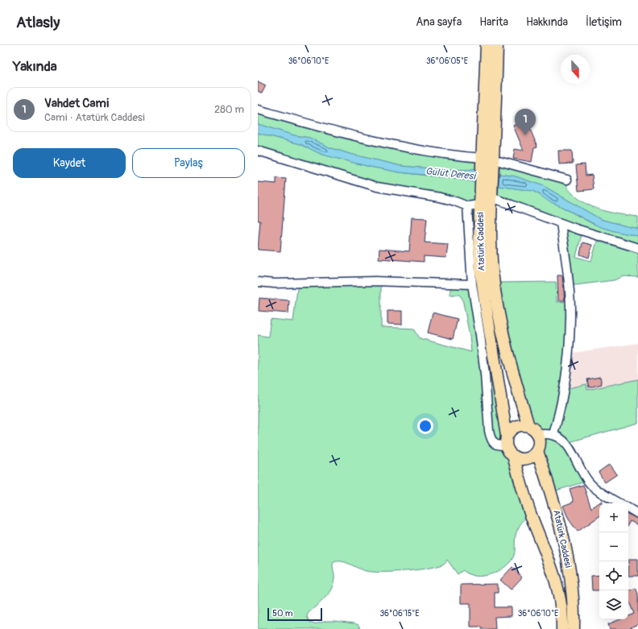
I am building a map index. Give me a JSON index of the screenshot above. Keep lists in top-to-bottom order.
{
  "streets": {
    "highway": ["Atatürk Caddesi"]
  },
  "water": ["Gülüt Deresi"],
  "scale_bar": "50 m",
  "north": "bottom",
  "page": {
    "header": "Atlasly",
    "nav": [
      "Ana sayfa",
      "Harita",
      "Hakkında",
      "İletişim"
    ],
    "heading": "Yakında",
    "list": [
      {
        "mark": "1",
        "name": "Vahdet Cami",
        "note": "Cami · Atatürk Caddesi",
        "value": "280 m"
      }
    ],
    "pins": "1",
    "buttons": ["Kaydet", "Paylaş"],
    "map_buttons": ["+", "−"],
    "scale": "50 m"
  },
  "coordinates": ["36°06'10\"E", "36°06'05\"E", "36°06'15\"E"]
}
